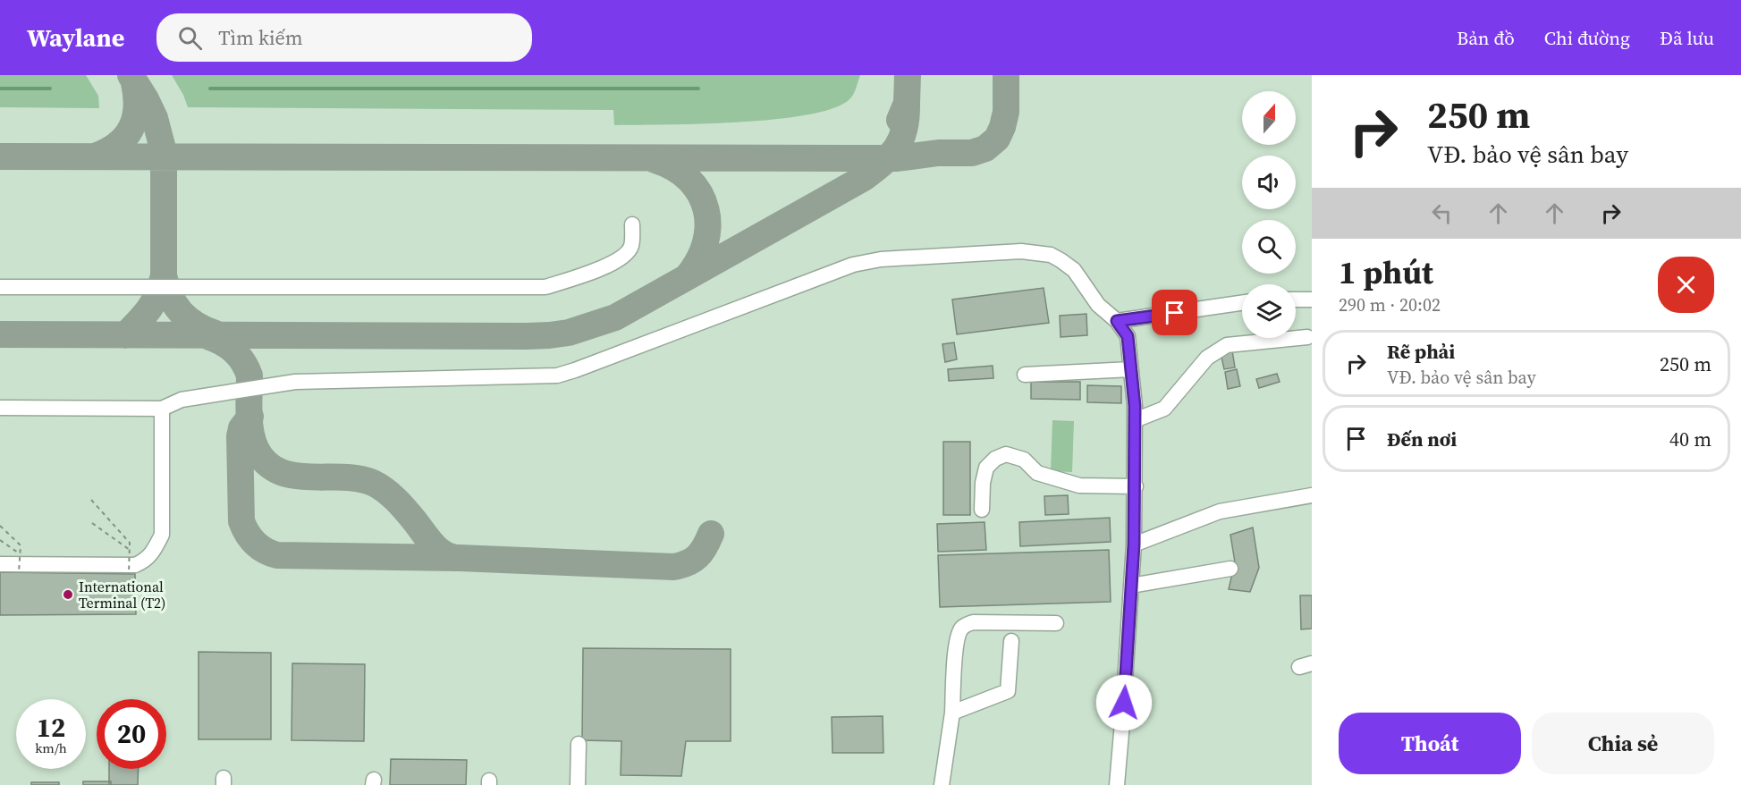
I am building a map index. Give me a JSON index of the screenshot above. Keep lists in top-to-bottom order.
{
  "places": ["International Terminal (T2)"],
  "north": "top",
  "page": {
    "header": "Waylane",
    "search": "Tìm kiếm",
    "nav": ["Bản đồ", "Chỉ đường", "Đã lưu"],
    "turn": ["250 m", "VĐ. bảo vệ sân bay"],
    "heading": ["1 phút", "290 m · 20:02"],
    "list": [
      {
        "name": "Rẽ phải",
        "note": "VĐ. bảo vệ sân bay",
        "value": "250 m"
      },
      {
        "name": "Đến nơi",
        "value": "40 m"
      }
    ],
    "speed": "12 km/h",
    "limit": "20",
    "buttons": ["Thoát", "Chia sẻ"]
  }
}
